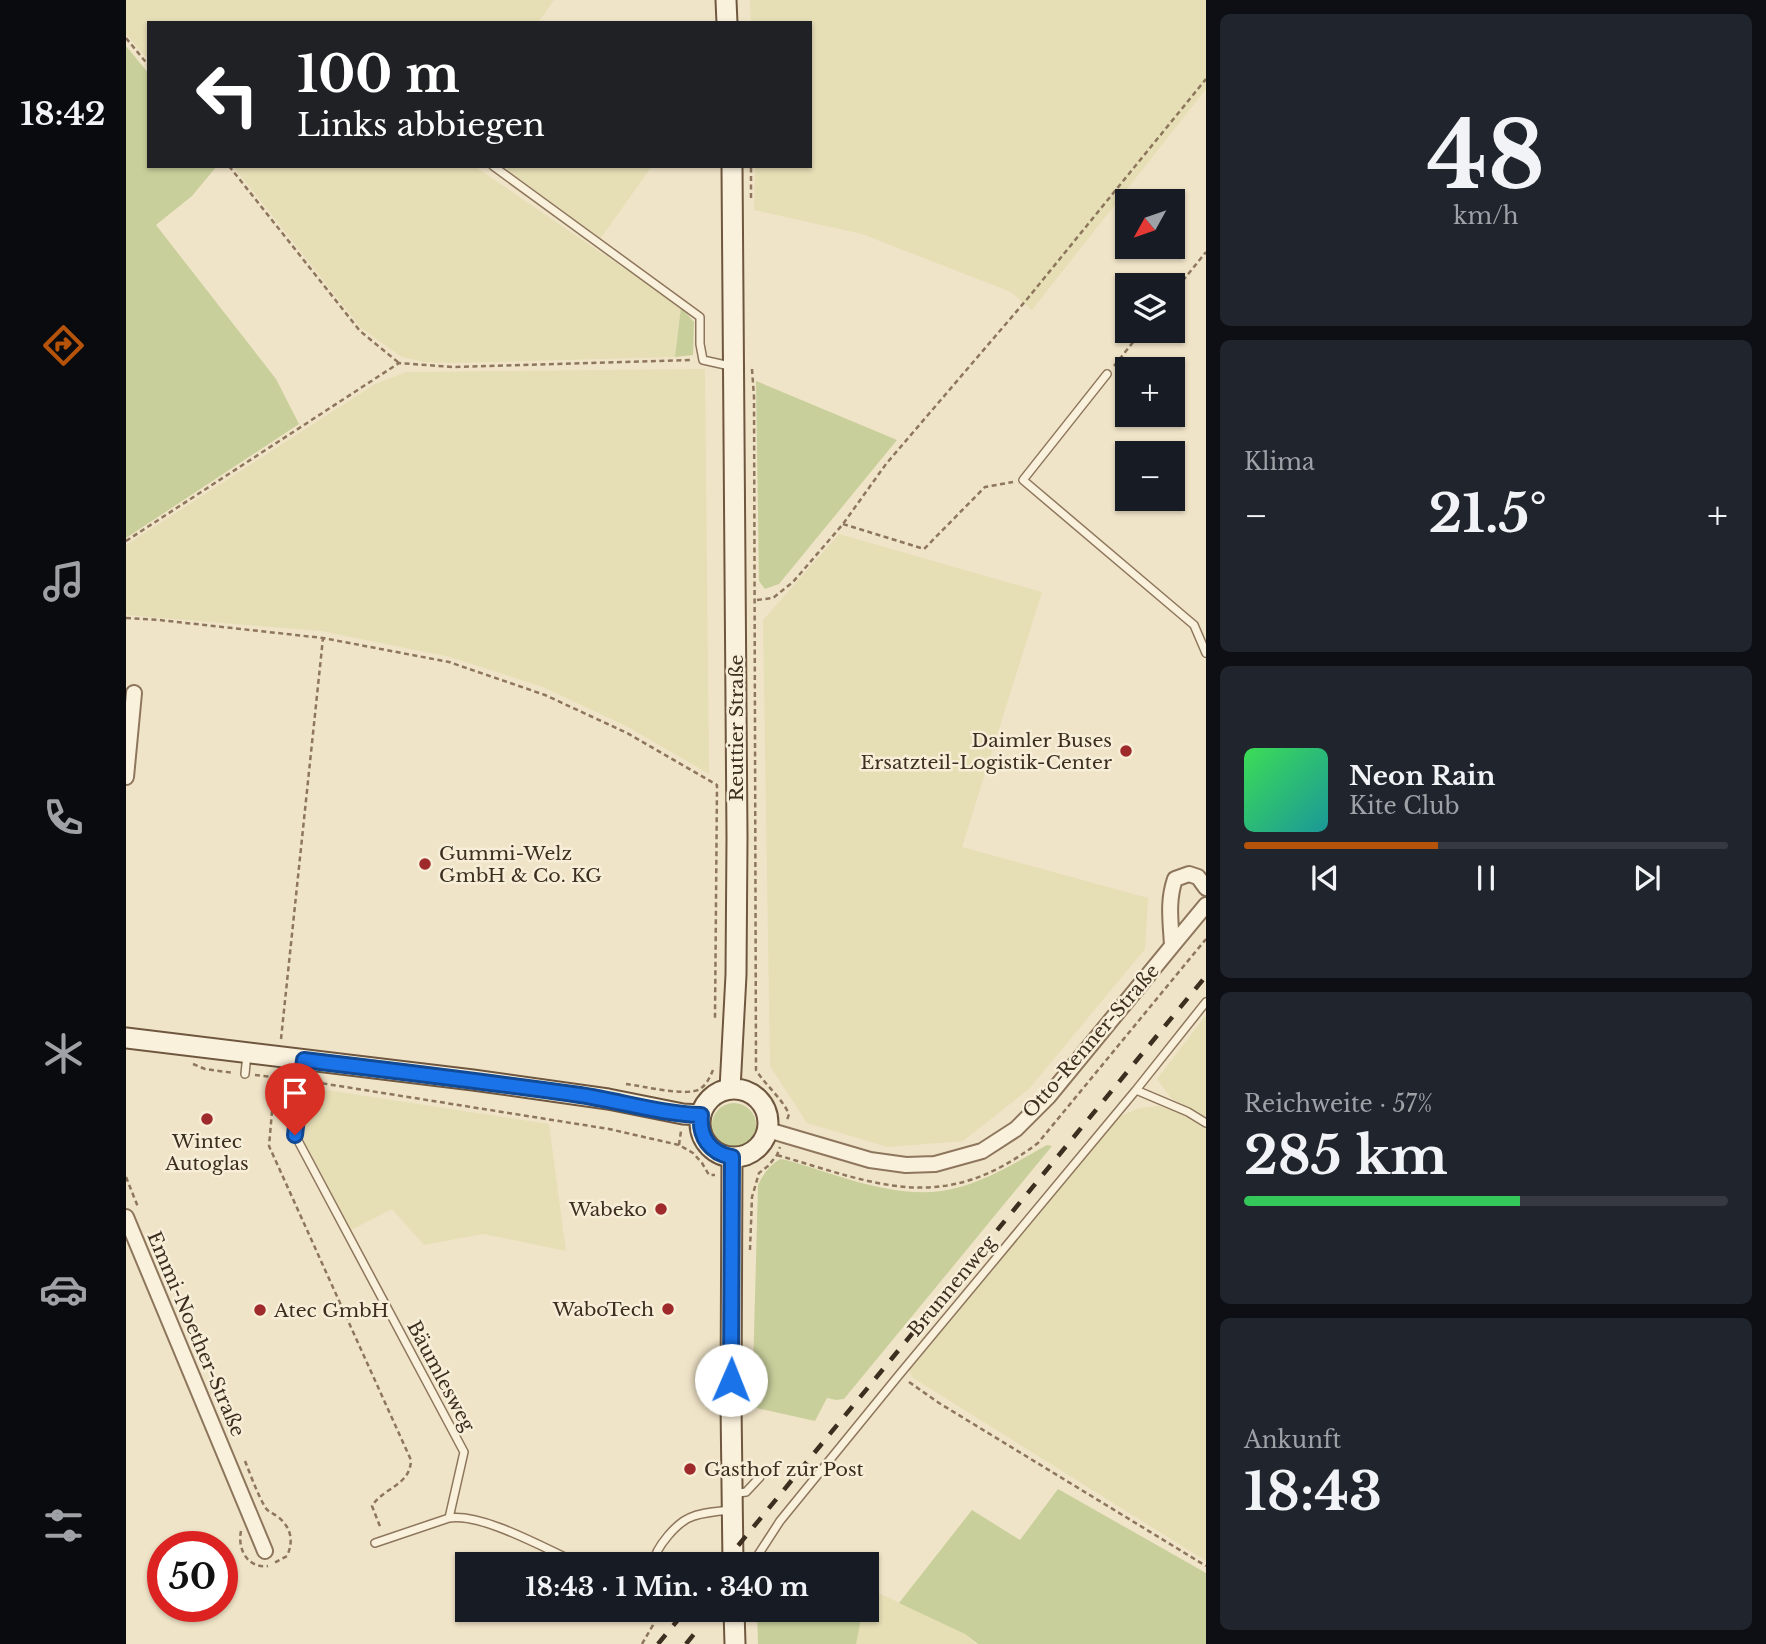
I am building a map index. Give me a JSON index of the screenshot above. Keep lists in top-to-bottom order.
{
  "streets": {
    "main road": ["Reuttier Straße"],
    "street": ["Otto-Renner-Straße", "Emmi-Noether-Straße"],
    "lane": ["Brunnenweg", "Bäumlesweg"]
  },
  "crossings": [
    ["Reuttier Straße", "Otto-Renner-Straße"]
  ],
  "places": [
    "Daimler Buses Ersatzteil-Logistik-Center",
    "Gummi-Welz GmbH & Co. KG",
    "Wintec Autoglas",
    "Wabeko",
    "WaboTech",
    "Atec GmbH",
    "Gasthof zur Post"
  ],
  "north": "bottom left",
  "page": {
    "tabs": "18:42",
    "tile": [
      ["48", "km/h"],
      "Klima",
      ["Reichweite · 57%", "285 km"],
      ["Ankunft", "18:43"]
    ],
    "turn": ["100 m", "Links abbiegen"],
    "map_buttons": ["+", "−"],
    "heat": ["−", "21.5°", "+"],
    "song": ["Neon Rain", "Kite Club"],
    "limit": "50",
    "trip": "18:43 · 1 Min. · 340 m"
  }
}
